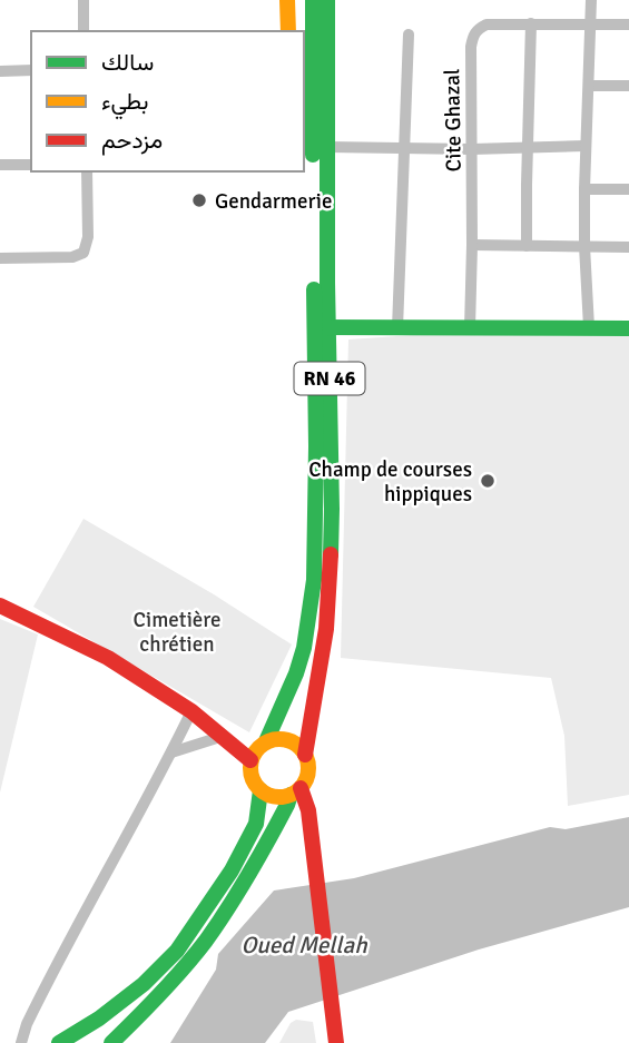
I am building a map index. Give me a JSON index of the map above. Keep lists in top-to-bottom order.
{
  "streets": {
    "main road": ["RN 46"],
    "street": ["Cite Ghazal"]
  },
  "water": ["Oued Mellah"],
  "parks": ["Cimetière chrétien"],
  "places": ["Gendarmerie", "Champ de courses hippiques"],
  "legend": ["سالك", "بطيء", "مزدحم"]
}
